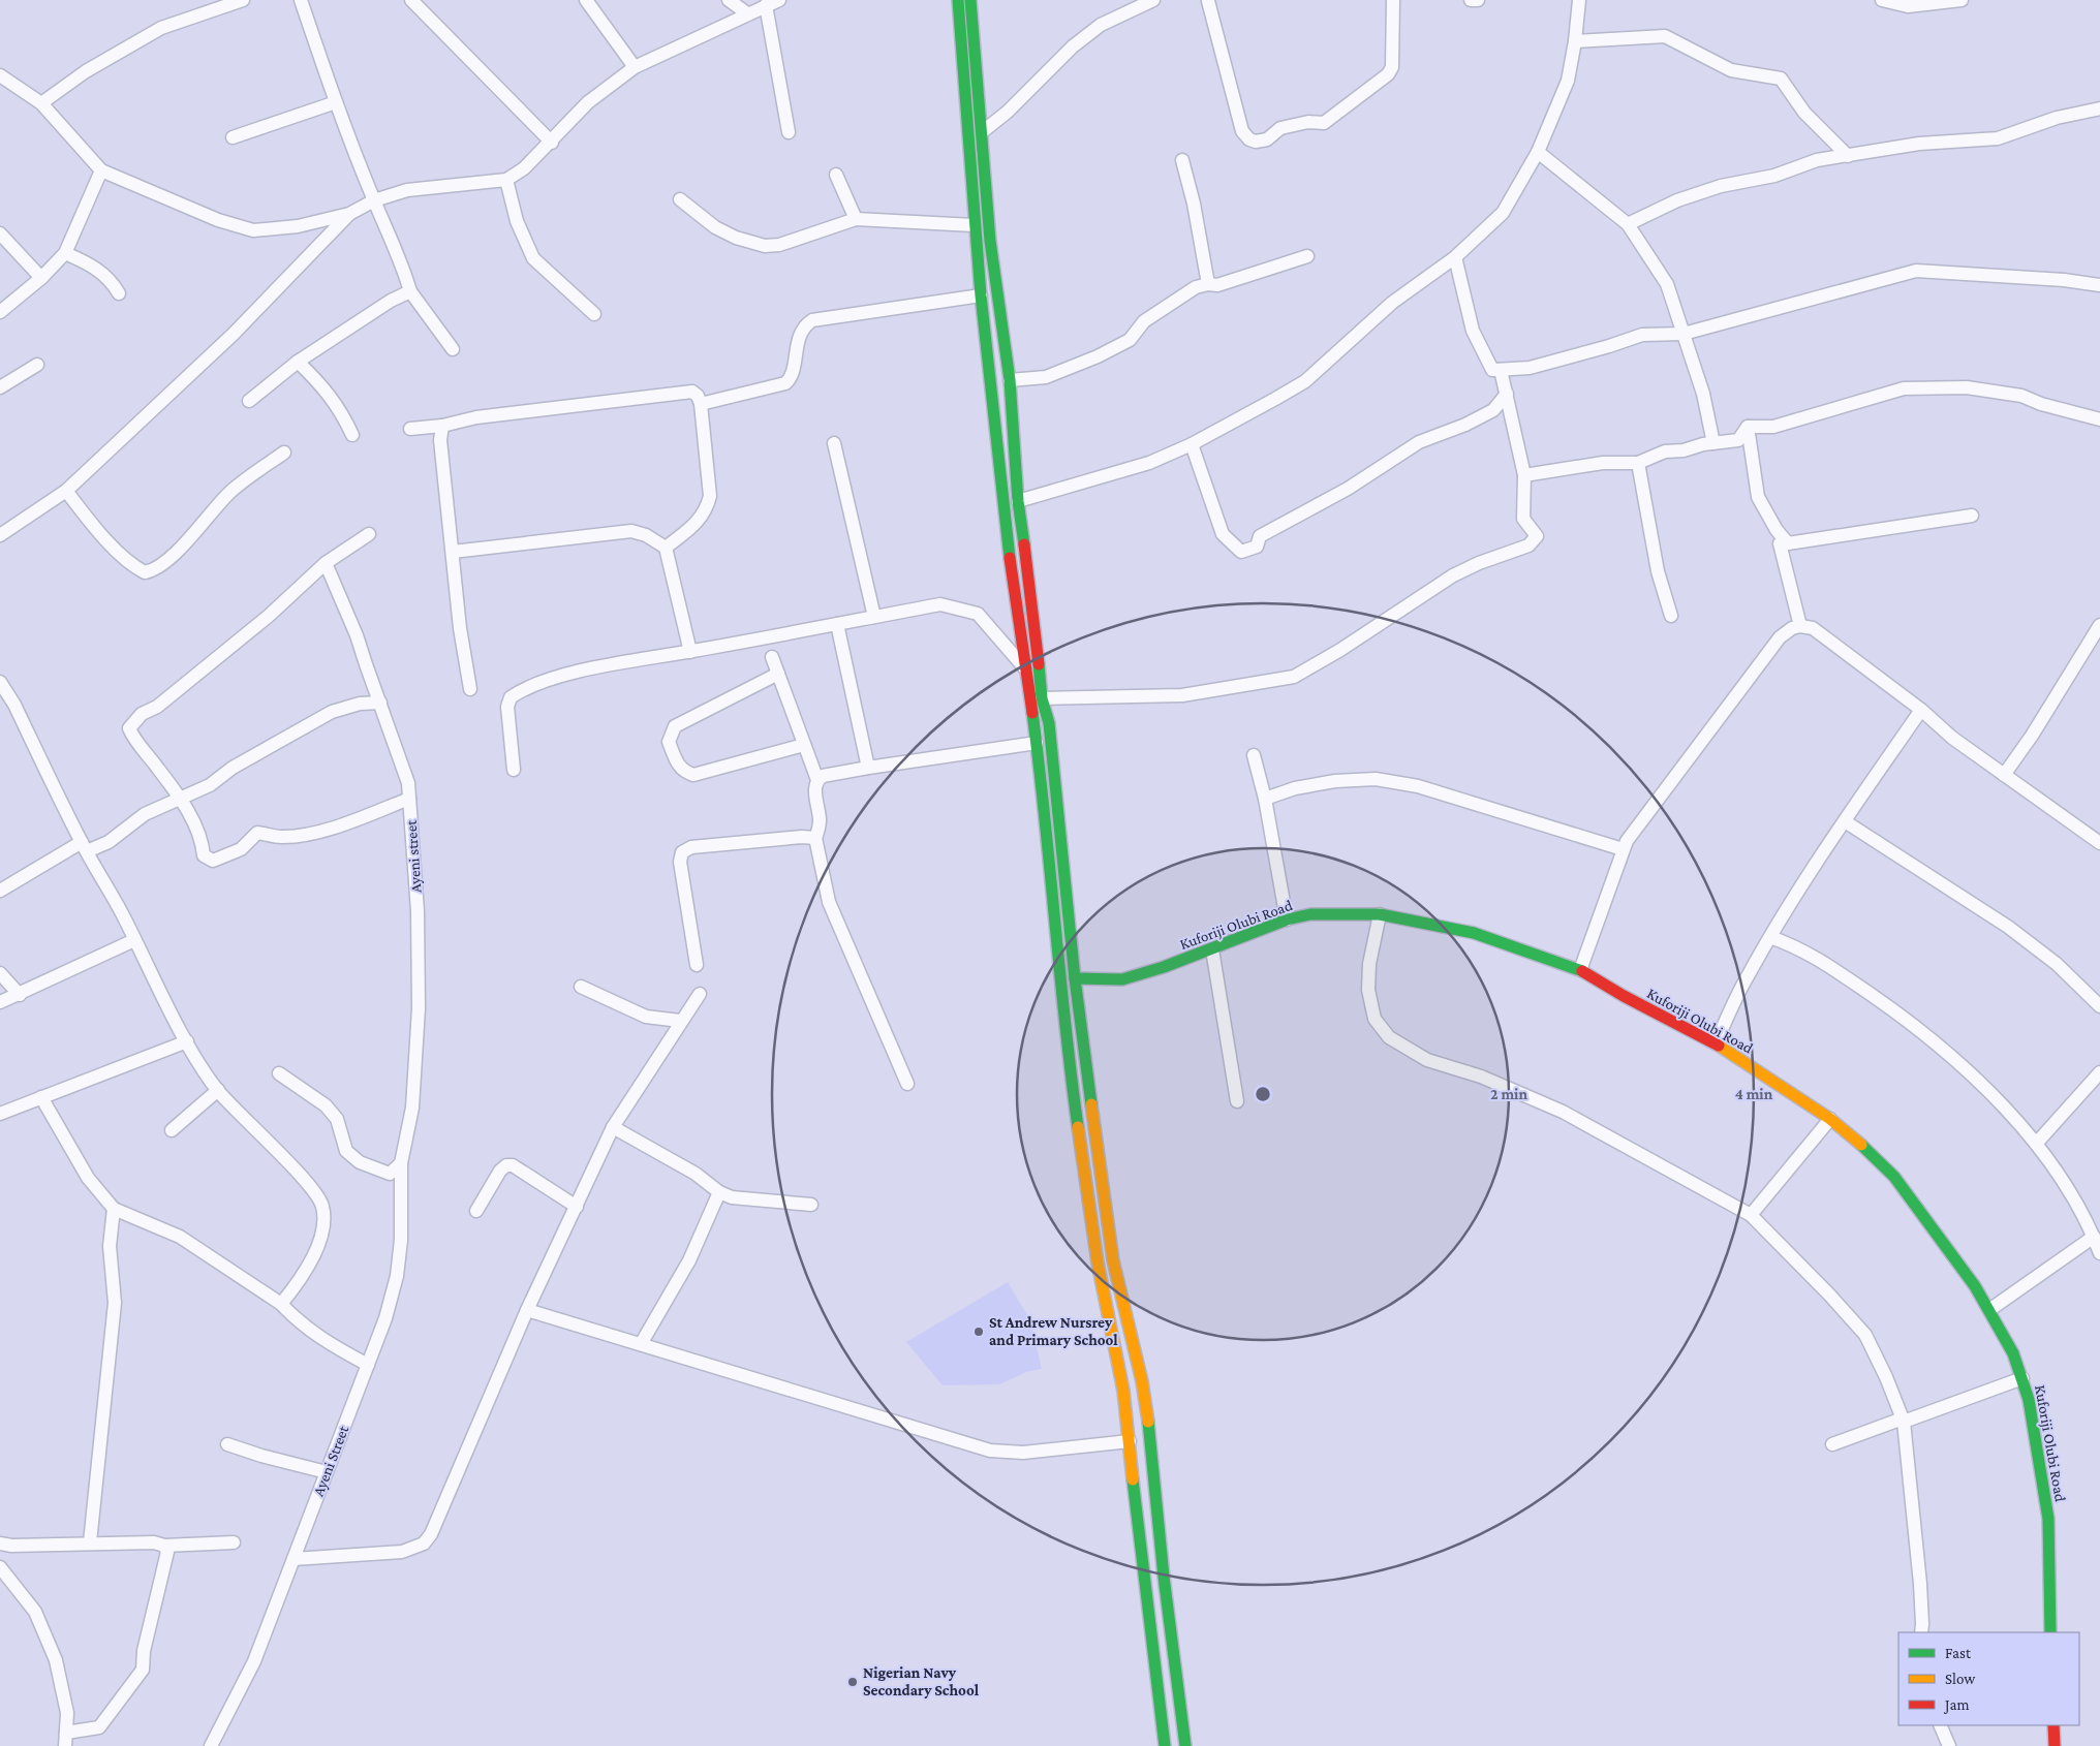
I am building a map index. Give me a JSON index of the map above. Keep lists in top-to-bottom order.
{
  "streets": {
    "main road": ["Kuforiji Olubi Road"],
    "street": ["Ayeni street", "Ayeni Street"]
  },
  "crossings": [
    ["Ayeni street", "Ayeni Street"]
  ],
  "places": ["St Andrew Nursrey and Primary School", "Nigerian Navy Secondary School"],
  "legend": ["Fast", "Slow", "Jam"],
  "rings": ["2 min", "4 min"]
}
